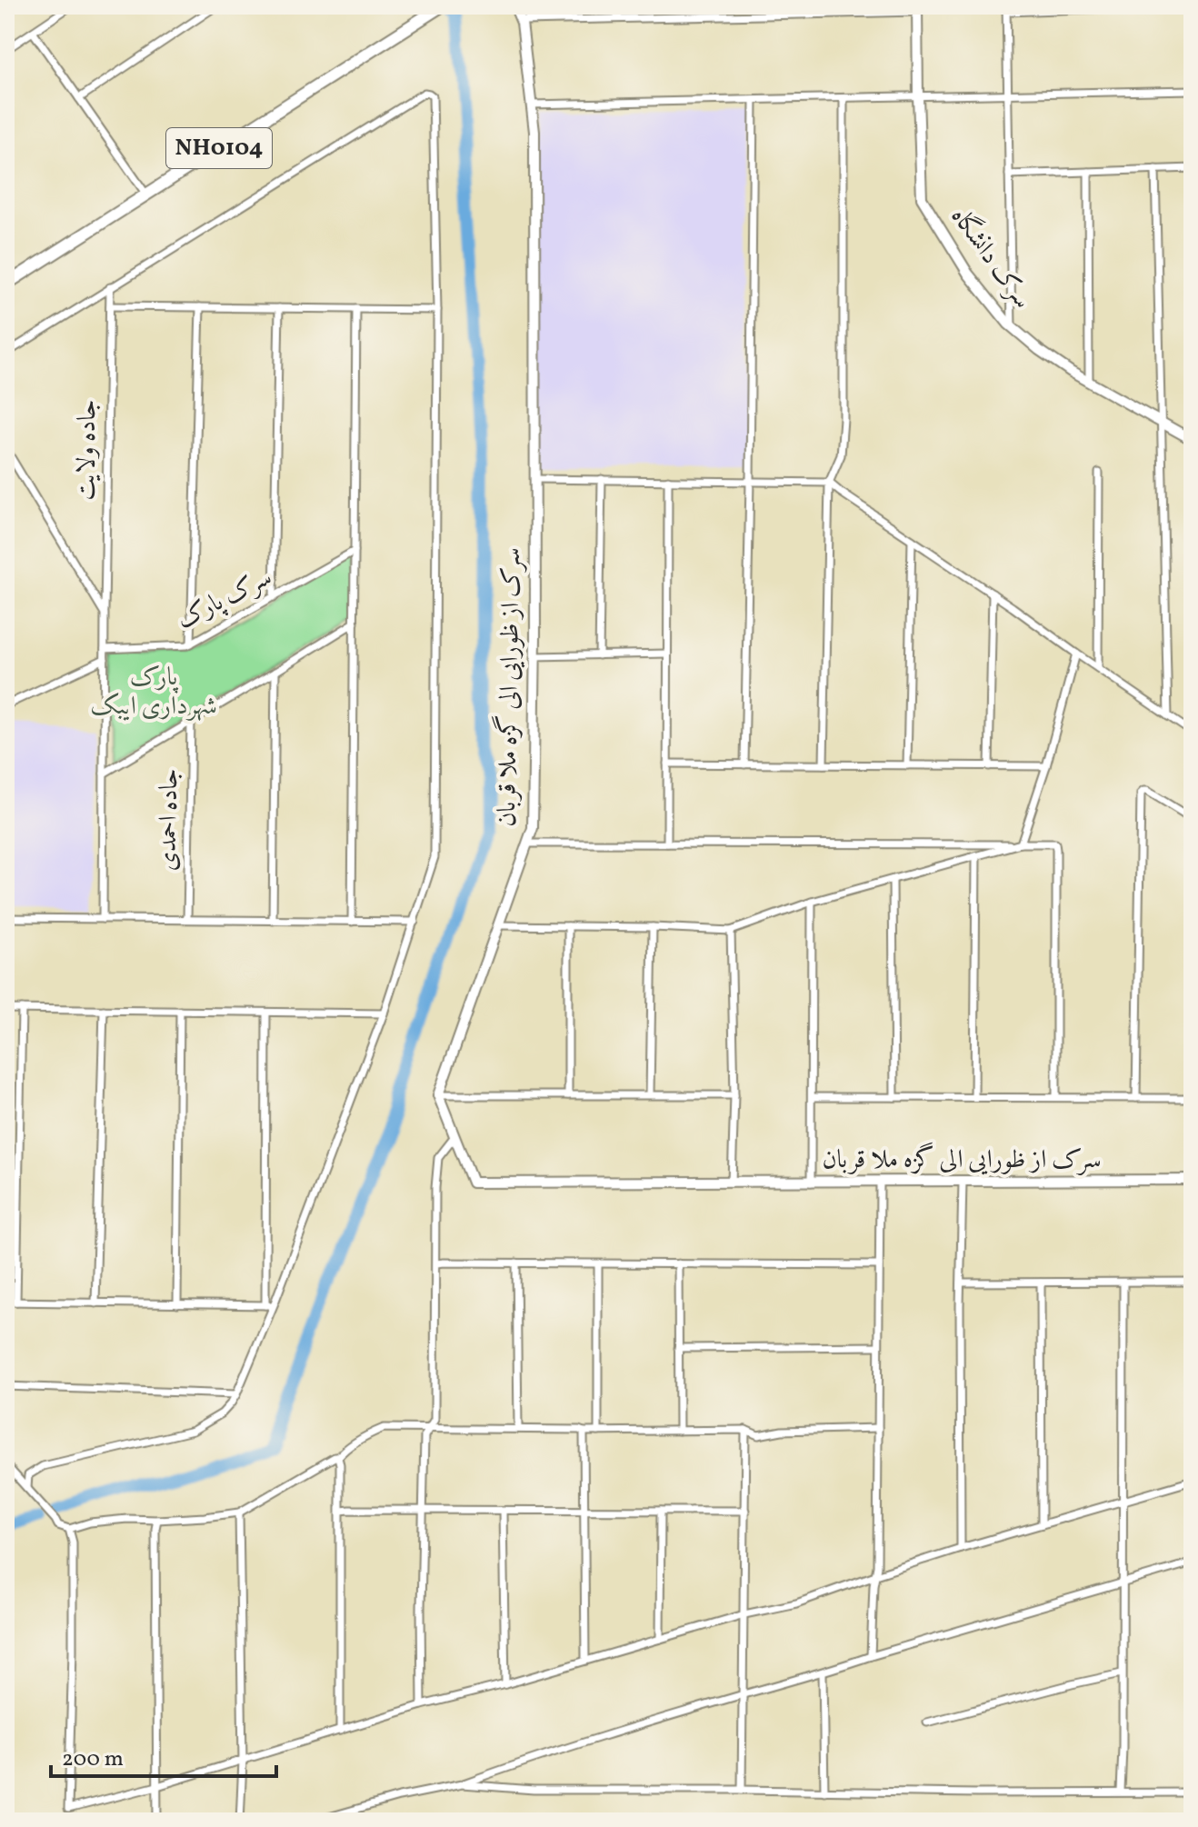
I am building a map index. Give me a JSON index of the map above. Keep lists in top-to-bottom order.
{
  "streets": {
    "highway": ["NH0104"],
    "street": [
      "سرک دانشگاه",
      "جاده ولایت",
      "سرک پارک",
      "سرک از ظورایی الی گزه ملا قربان",
      "جاده احمدی"
    ]
  },
  "crossings": [
    ["جاده ولایت", "سرک پارک"]
  ],
  "parks": ["پارک شهرداری ایبک"],
  "scale_bar": "200 m"
}
